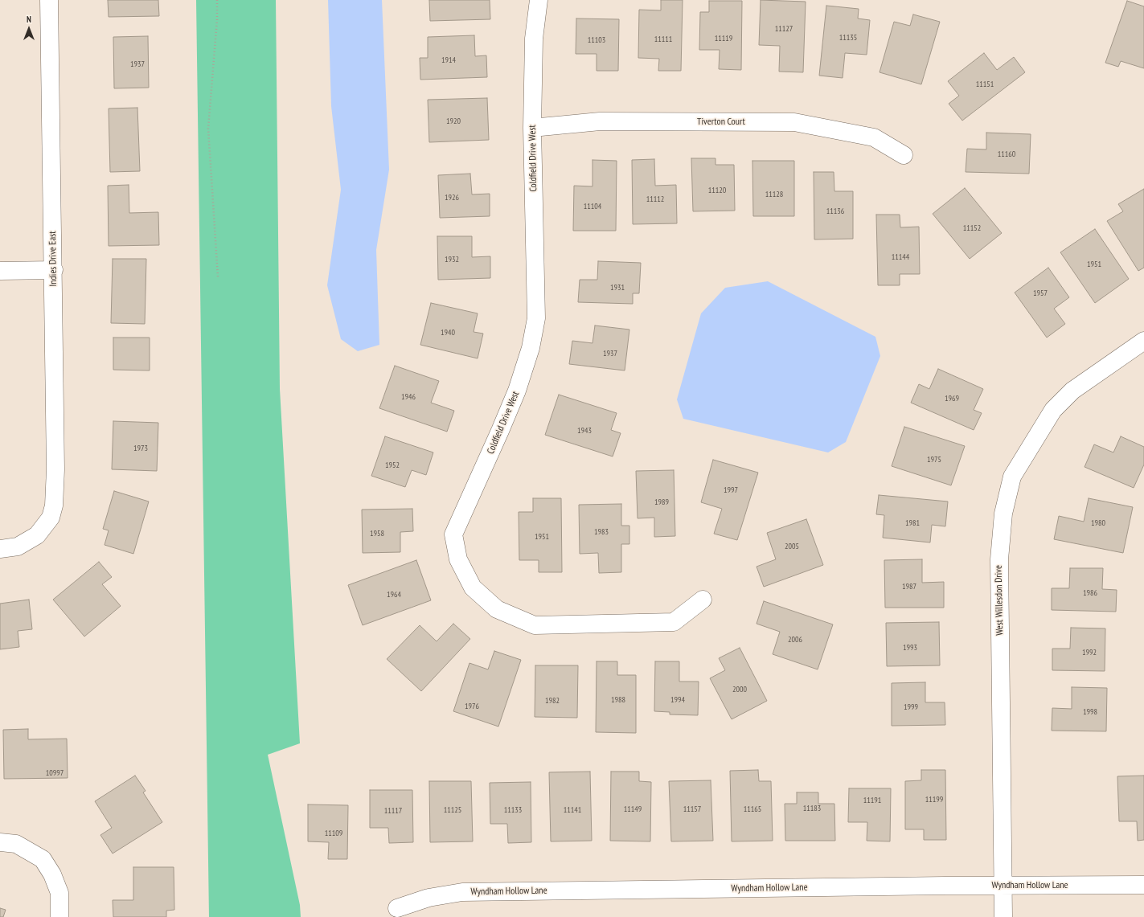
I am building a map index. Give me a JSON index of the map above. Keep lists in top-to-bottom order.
{
  "streets": {
    "street": [
      "Tiverton Court",
      "Coldfield Drive West",
      "Indies Drive East",
      "West Willesdon Drive",
      "Wyndham Hollow Lane"
    ]
  },
  "crossings": [
    ["Tiverton Court", "Coldfield Drive West"],
    ["West Willesdon Drive", "Wyndham Hollow Lane"]
  ],
  "house_numbers": [
    "11127",
    "11135",
    "11119",
    "11111",
    "11103",
    "1914",
    "1937",
    "11151",
    "1920",
    "11160",
    "11120",
    "11128",
    "1926",
    "11112",
    "11104",
    "11136",
    "11152",
    "11144",
    "1932",
    "1951",
    "1931",
    "1957",
    "1940",
    "1937",
    "1946",
    "1969",
    "1943",
    "1973",
    "1975",
    "1952",
    "1997",
    "1989",
    "1981",
    "1980",
    "1983",
    "1958",
    "1951",
    "2005",
    "1987",
    "1986",
    "1964",
    "2006",
    "1993",
    "1992",
    "2000",
    "1988",
    "1994",
    "1982",
    "1976",
    "1999",
    "1998",
    "10997",
    "11199",
    "11191",
    "11183",
    "11149",
    "11157",
    "11165",
    "11125",
    "11133",
    "11141",
    "11117",
    "11109"
  ],
  "north": "top"
}
